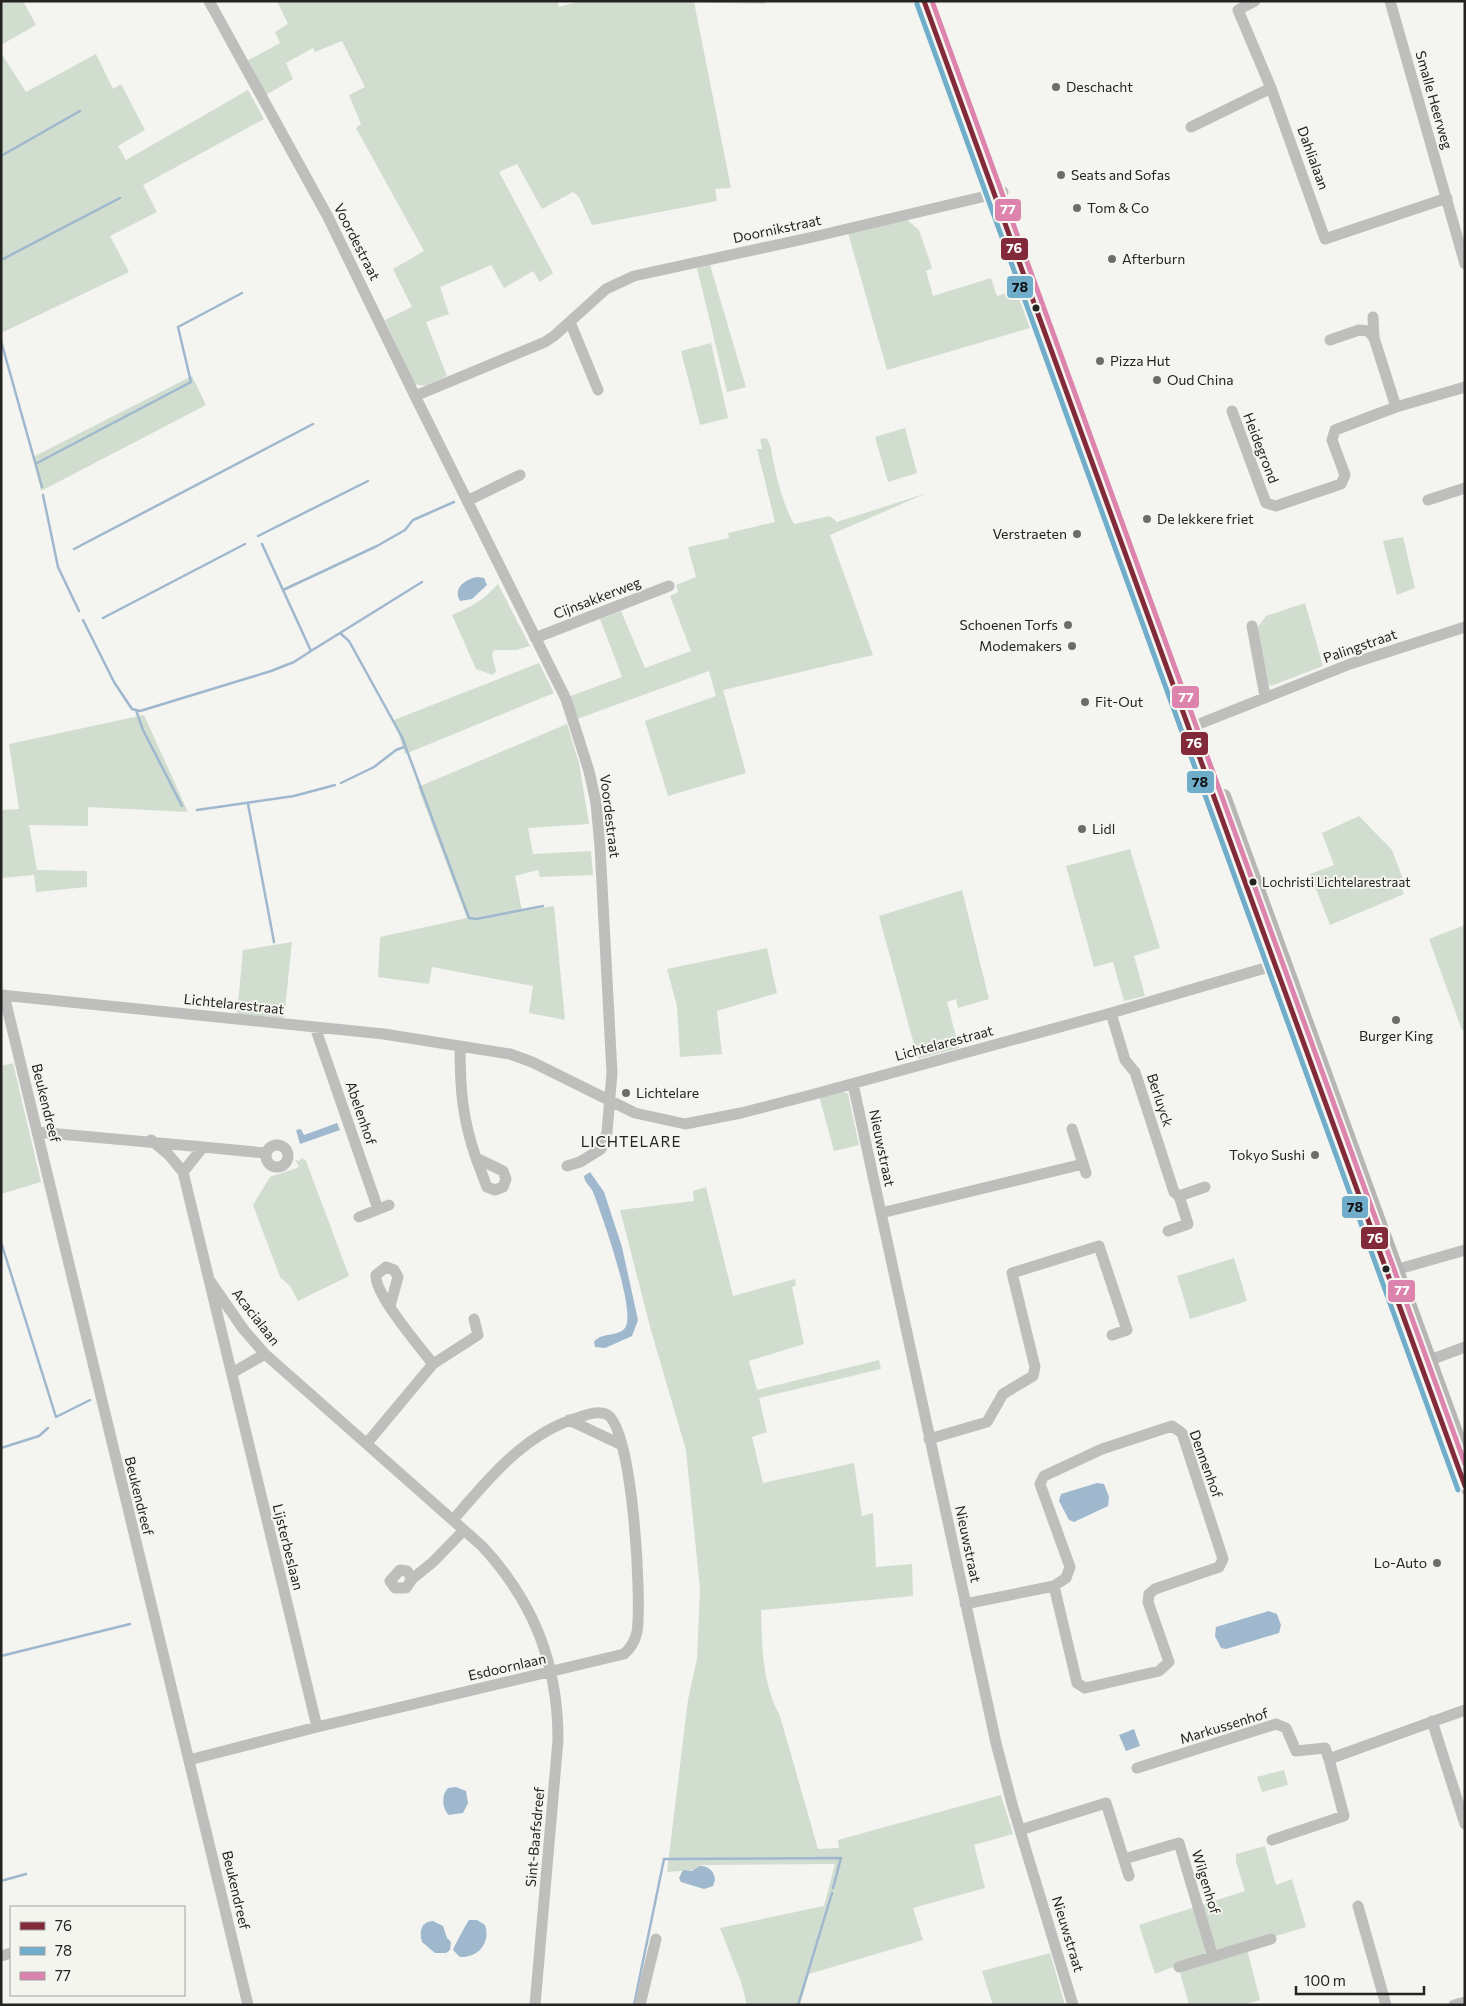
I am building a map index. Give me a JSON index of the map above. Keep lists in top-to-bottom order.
{
  "streets": {
    "street": [
      "Smalle Heerweg",
      "Dahlialaan",
      "Doornikstraat",
      "Voordestraat",
      "Heidegrond",
      "Cijnsakkerweg",
      "Palingstraat",
      "Lichtelarestraat",
      "Berluyck",
      "Beukendreef",
      "Abelenhof",
      "Nieuwstraat",
      "Acacialaan",
      "Dennenhof",
      "Lijsterbeslaan",
      "Esdoornlaan",
      "Markussenhof",
      "Sint-Baafsdreef",
      "Wilgenhof"
    ]
  },
  "crossings": [
    ["Doornikstraat", "Voordestraat"],
    ["Voordestraat", "Cijnsakkerweg"],
    ["Voordestraat", "Lichtelarestraat"],
    ["Lichtelarestraat", "Berluyck"],
    ["Lichtelarestraat", "Beukendreef"],
    ["Lichtelarestraat", "Abelenhof"],
    ["Lichtelarestraat", "Nieuwstraat"],
    ["Beukendreef", "Esdoornlaan"],
    ["Acacialaan", "Lijsterbeslaan"],
    ["Acacialaan", "Esdoornlaan"],
    ["Acacialaan", "Sint-Baafsdreef"],
    ["Lijsterbeslaan", "Esdoornlaan"],
    ["Esdoornlaan", "Sint-Baafsdreef"]
  ],
  "districts": ["LICHTELARE"],
  "places": [
    "Deschacht",
    "Seats and Sofas",
    "Tom & Co",
    "Afterburn",
    "Pizza Hut",
    "Oud China",
    "De lekkere friet",
    "Verstraeten",
    "Schoenen Torfs",
    "Modemakers",
    "Fit-Out",
    "Lidl",
    "Lochristi Lichtelarestraat",
    "Burger King",
    "Lichtelare",
    "Tokyo Sushi",
    "Lo-Auto"
  ],
  "lines": ["transit line 76", "transit line 77", "transit line 78"],
  "legend": ["76", "78", "77"],
  "scale_bar": "100 m"
}
